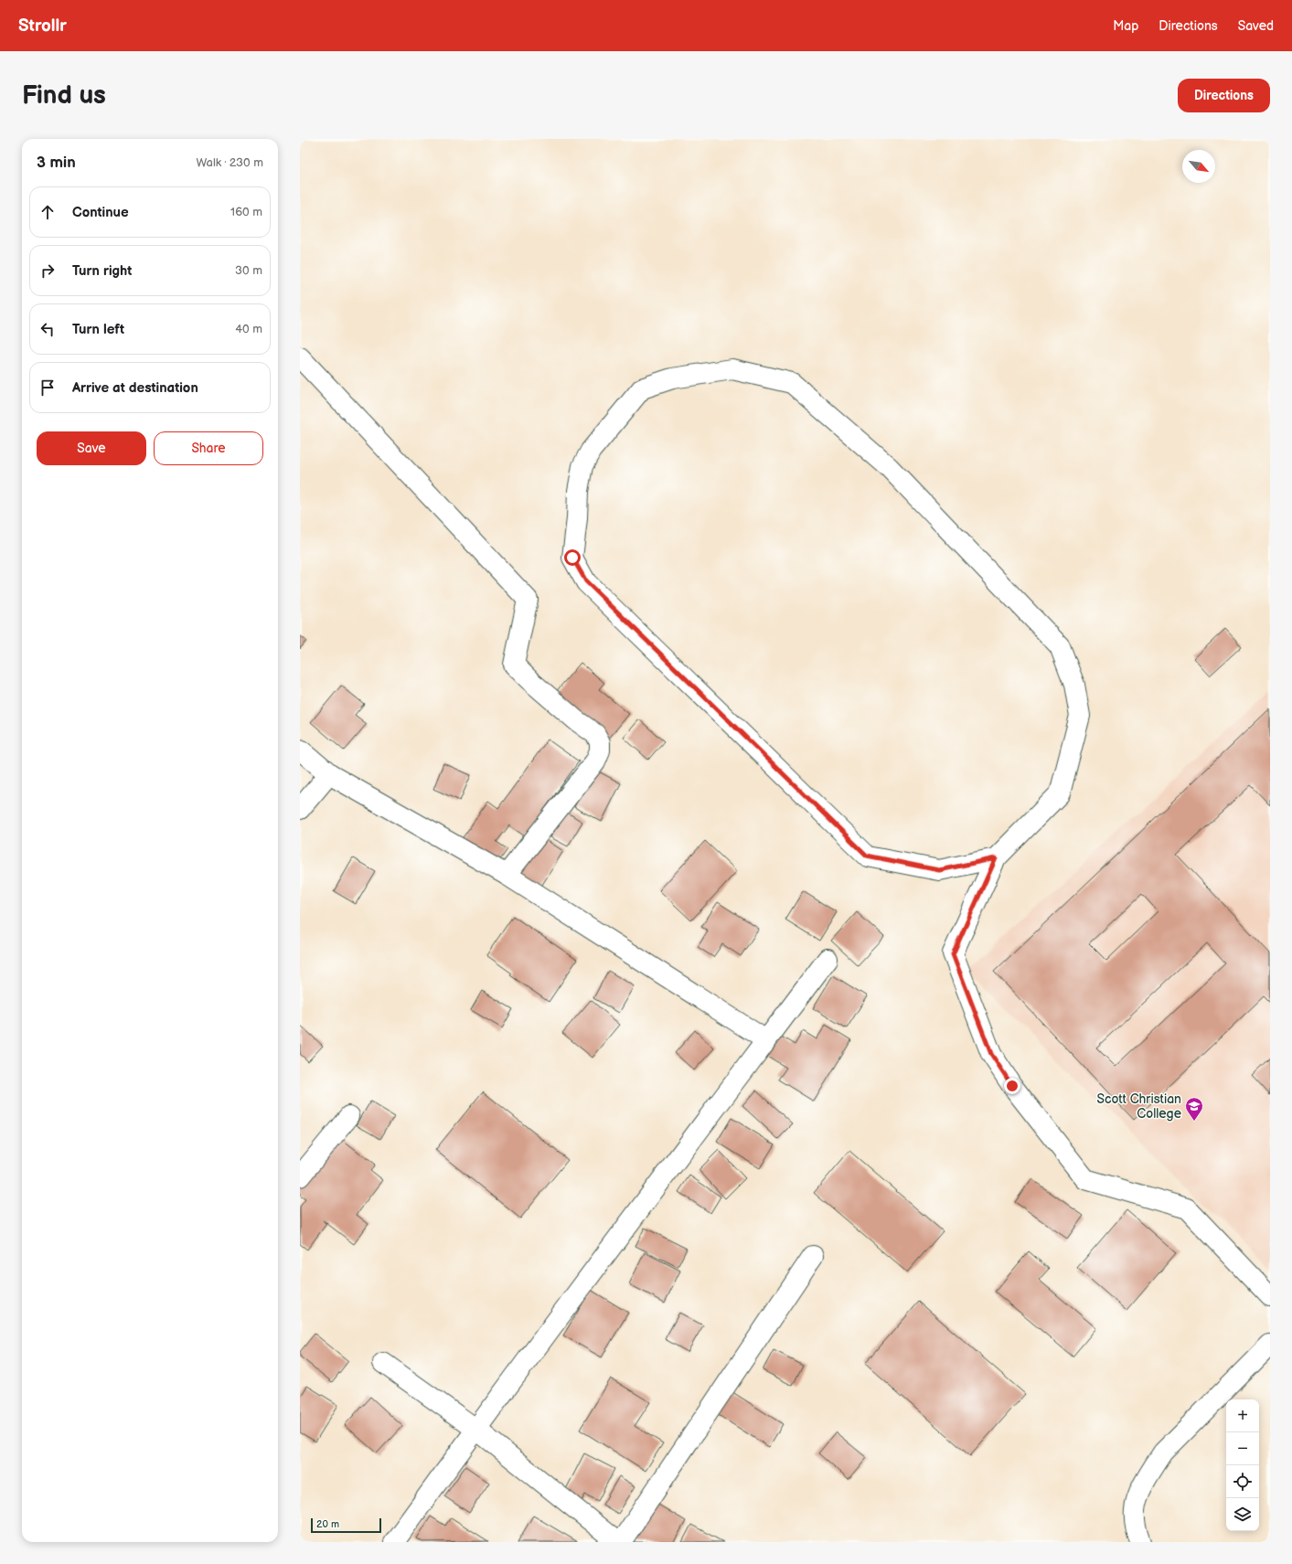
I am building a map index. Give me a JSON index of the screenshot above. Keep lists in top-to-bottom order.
{
  "places": {
    "school or university": ["Scott Christian College"]
  },
  "scale_bar": "20 m",
  "north": "bottom right",
  "page": {
    "header": "Strollr",
    "nav": ["Map", "Directions", "Saved"],
    "buttons": [
      "Directions",
      ["Save", "Share"]
    ],
    "title": "Find us",
    "heading": ["3 min", "Walk · 230 m"],
    "list": [
      ["Continue", "160 m"],
      ["Turn right", "30 m"],
      ["Turn left", "40 m"],
      "Arrive at destination"
    ],
    "map_buttons": ["+", "−"],
    "scale": "20 m"
  }
}
